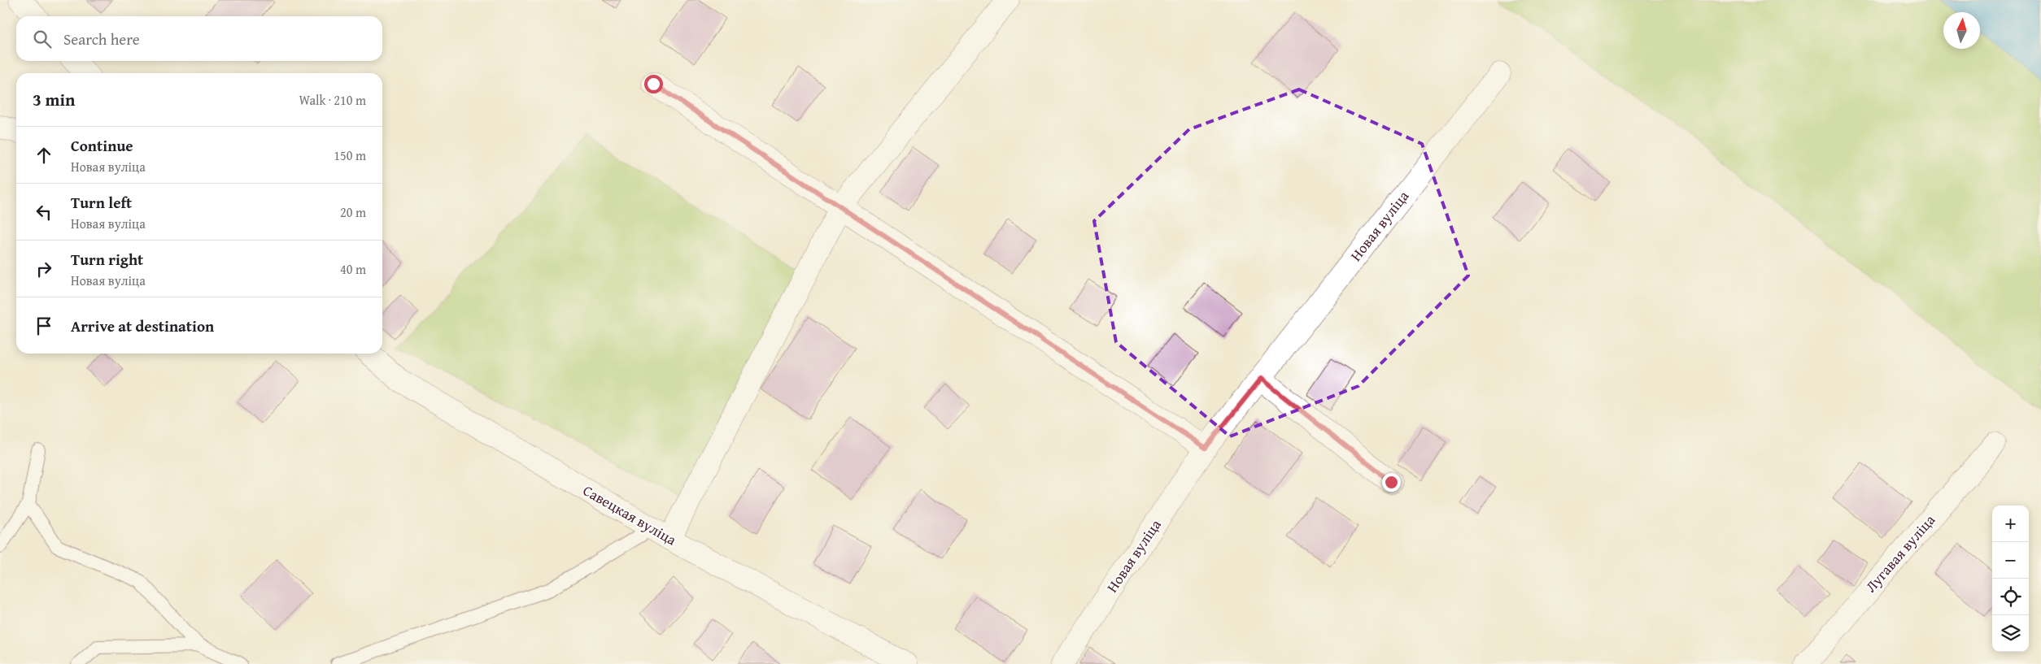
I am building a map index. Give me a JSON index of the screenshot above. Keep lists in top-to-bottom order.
{
  "streets": {
    "street": ["Новая вуліца", "Савецкая вуліца", "Лугавая вуліца"]
  },
  "north": "top",
  "page": {
    "search": "Search here",
    "heading": ["3 min", "Walk · 210 m"],
    "list": [
      ["Continue", "Новая вуліца", "150 m"],
      ["Turn left", "Новая вуліца", "20 m"],
      ["Turn right", "Новая вуліца", "40 m"],
      "Arrive at destination"
    ],
    "map_buttons": ["+", "−"]
  }
}
